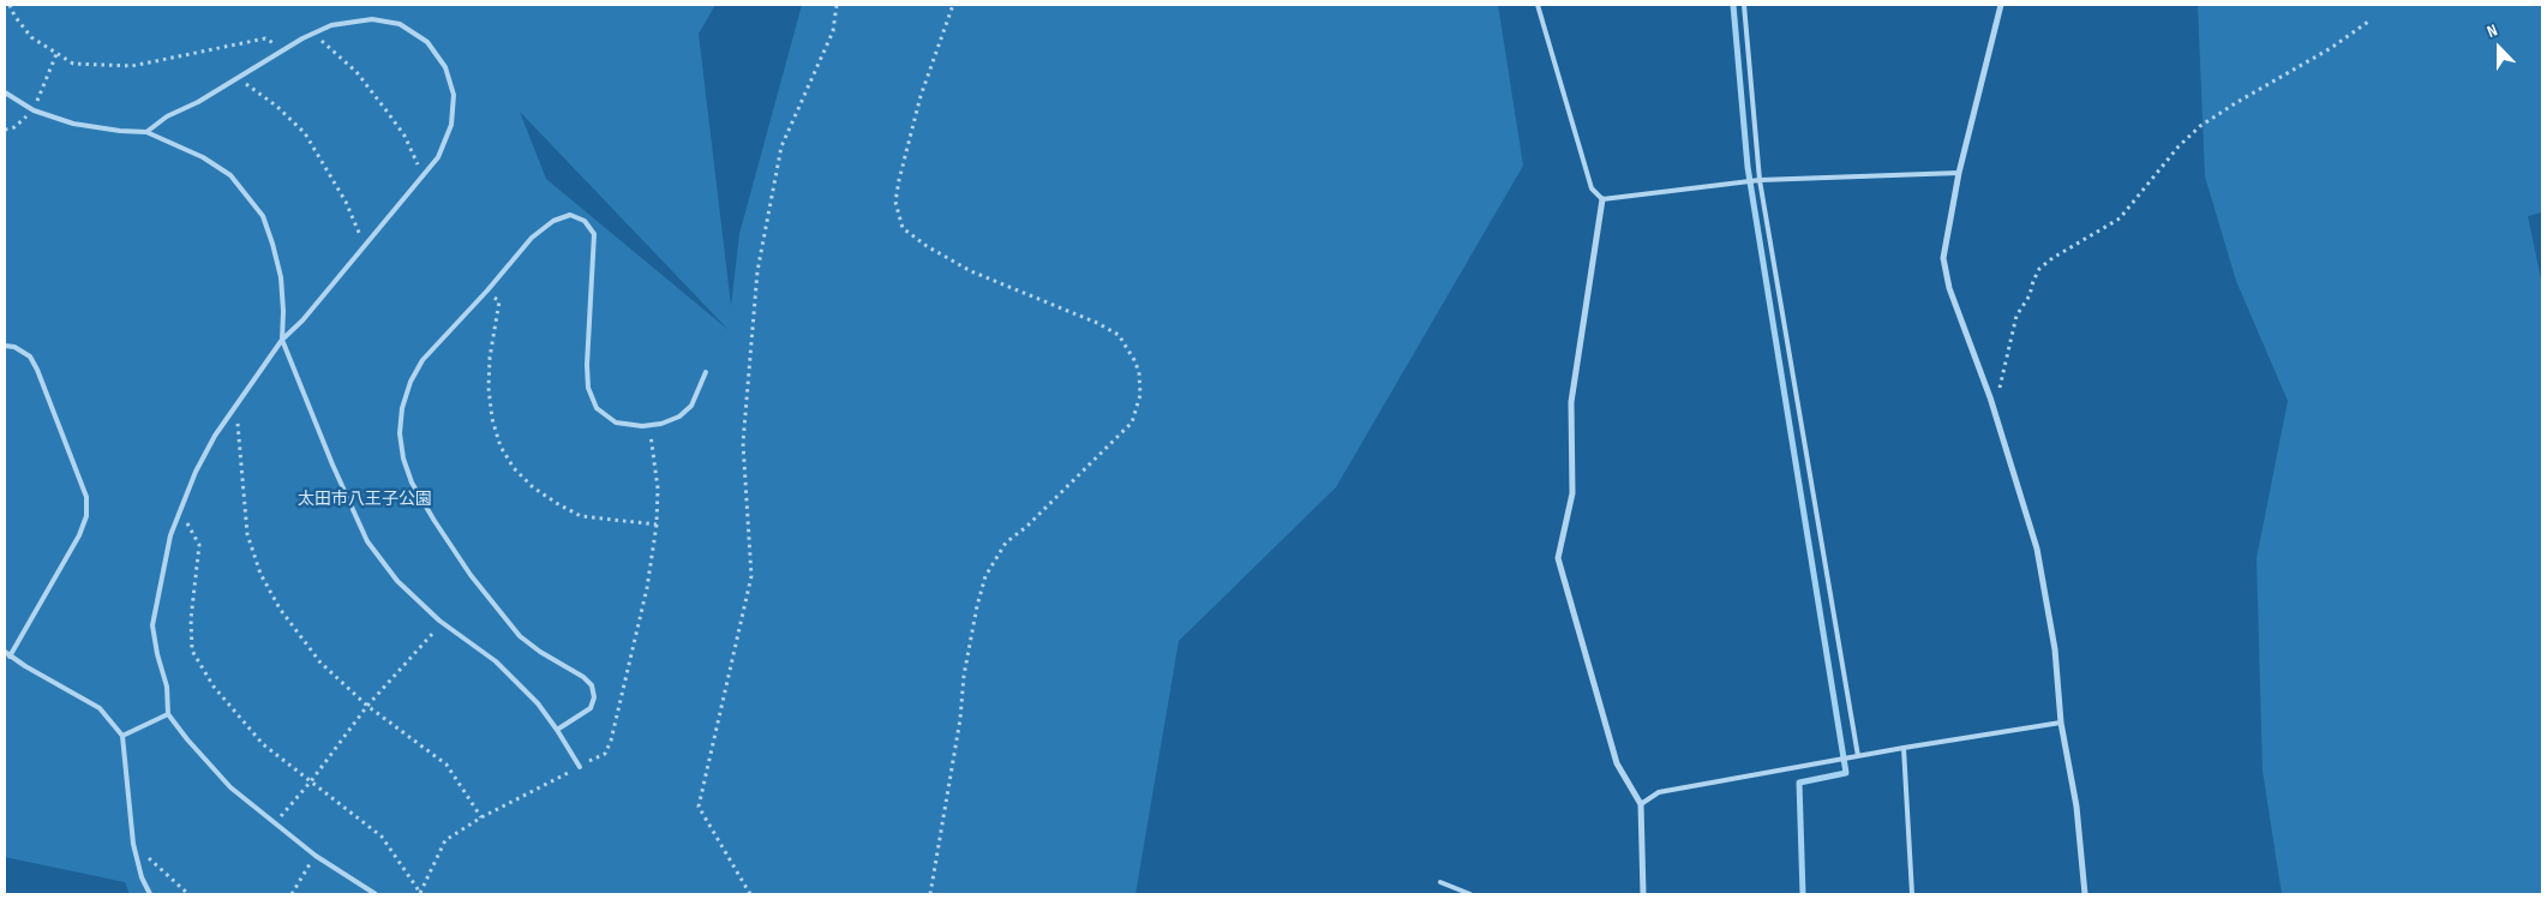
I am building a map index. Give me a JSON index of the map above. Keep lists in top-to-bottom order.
{
  "parks": ["太田市八王子公園"],
  "north": "top"
}
